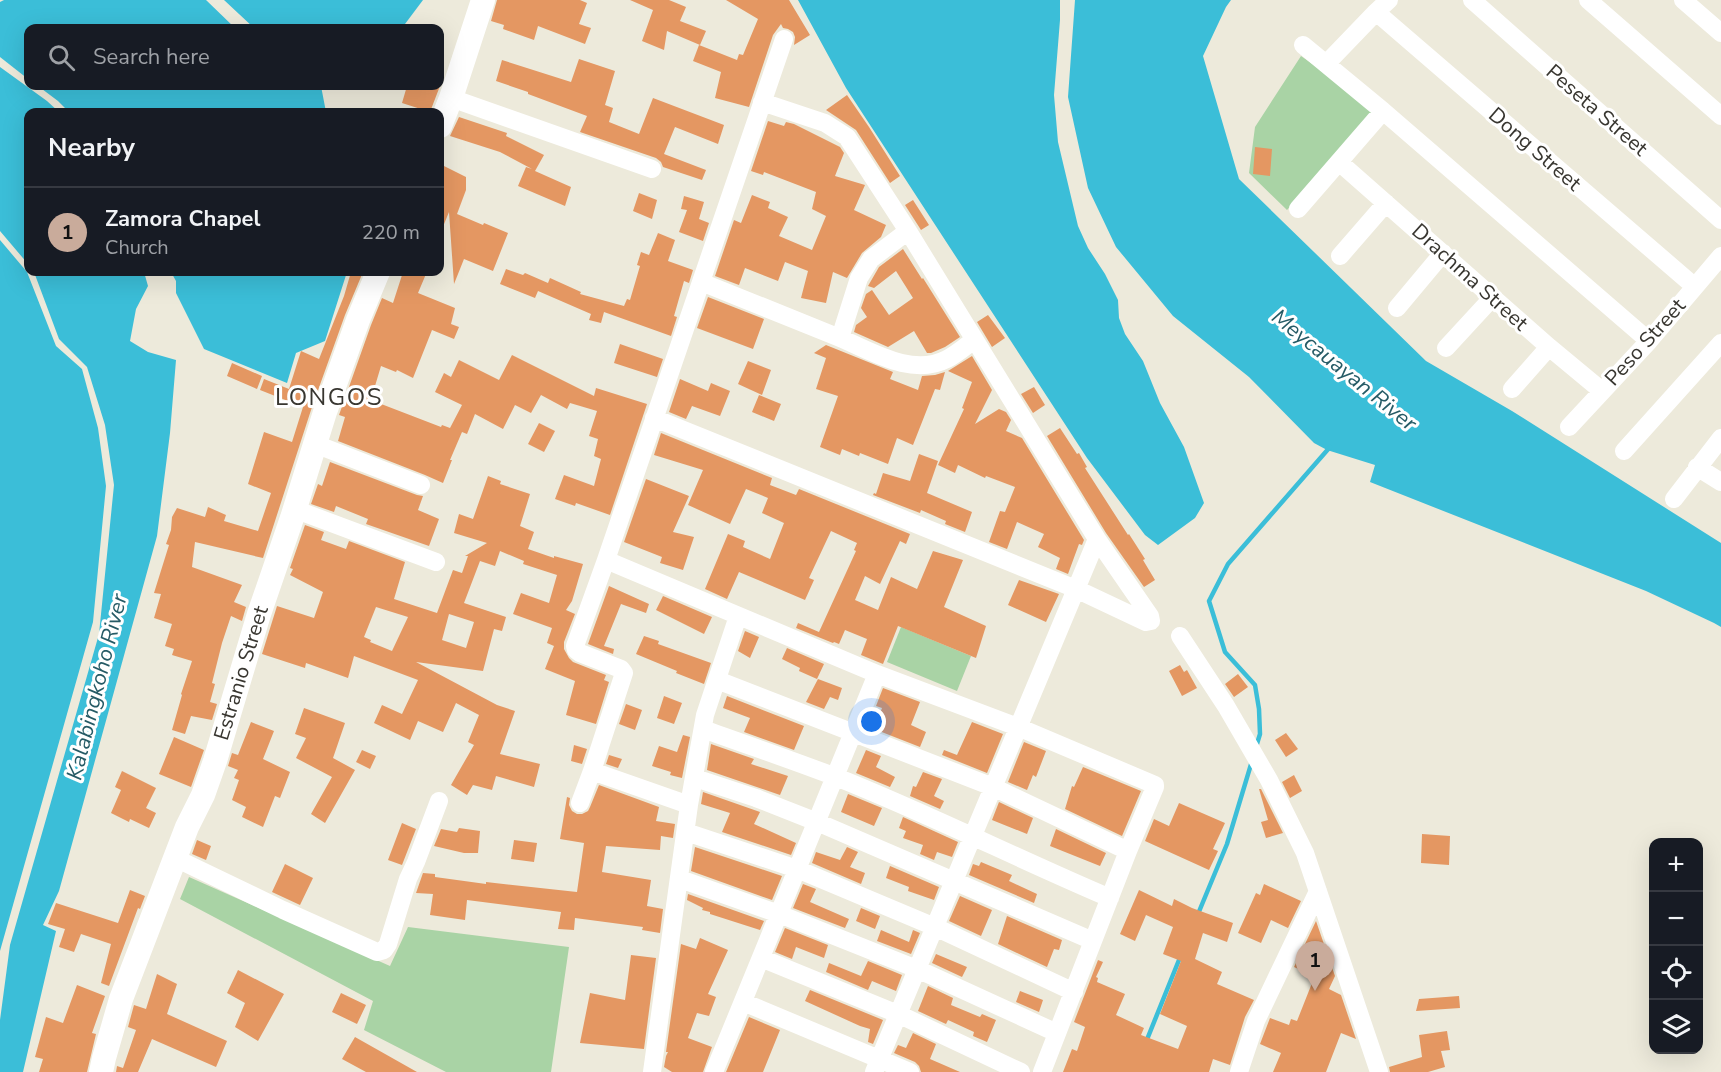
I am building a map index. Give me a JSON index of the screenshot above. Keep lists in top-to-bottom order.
{
  "streets": {
    "street": [
      "Peseta Street",
      "Dong Street",
      "Drachma Street",
      "Peso Street",
      "Estranio Street"
    ]
  },
  "crossings": [
    ["Dong Street", "Peso Street"],
    ["Drachma Street", "Peso Street"]
  ],
  "districts": ["LONGOS"],
  "water": ["Meycauayan River", "Kalabingkoho River"],
  "page": {
    "search": "Search here",
    "heading": "Nearby",
    "list": [
      {
        "mark": "1",
        "name": "Zamora Chapel",
        "note": "Church",
        "value": "220 m"
      }
    ],
    "map_buttons": ["+", "−"],
    "pins": "1"
  }
}
